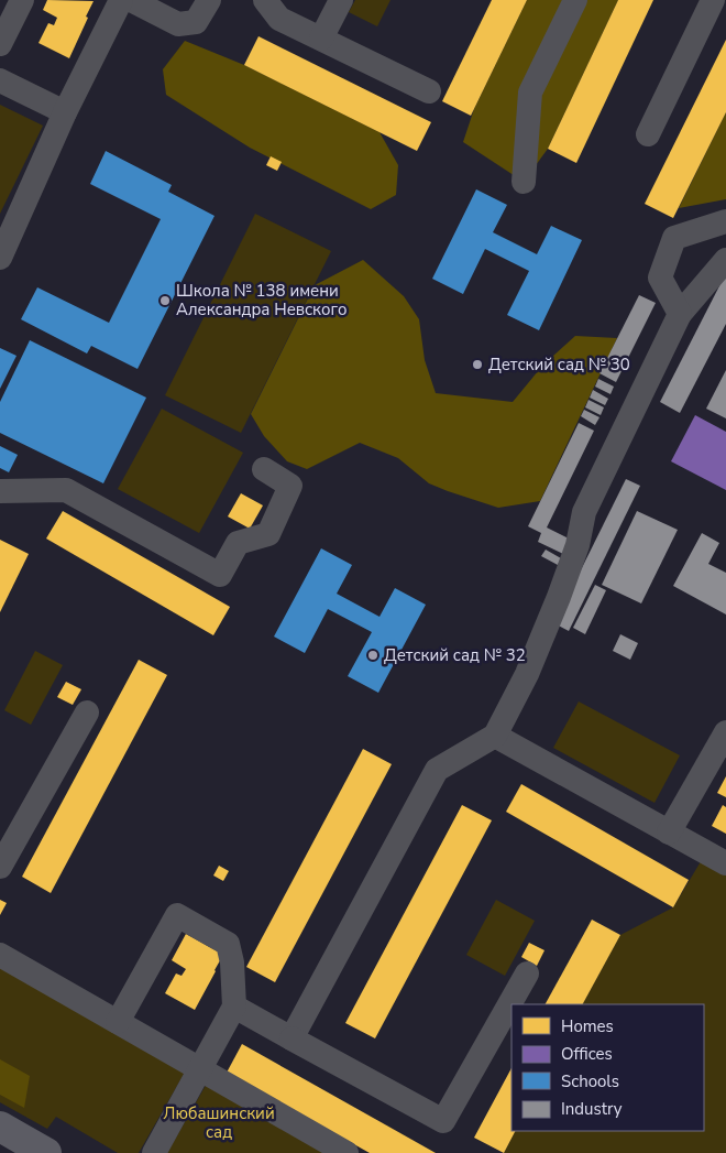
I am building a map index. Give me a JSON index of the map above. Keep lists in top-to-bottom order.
{
  "parks": ["Любашинский сад"],
  "places": ["Школа № 138 имени Александра Невского", "Детский сад № 30", "Детский сад № 32"],
  "legend": [
    "Homes",
    "Offices",
    "Schools",
    "Industry"
  ]
}
